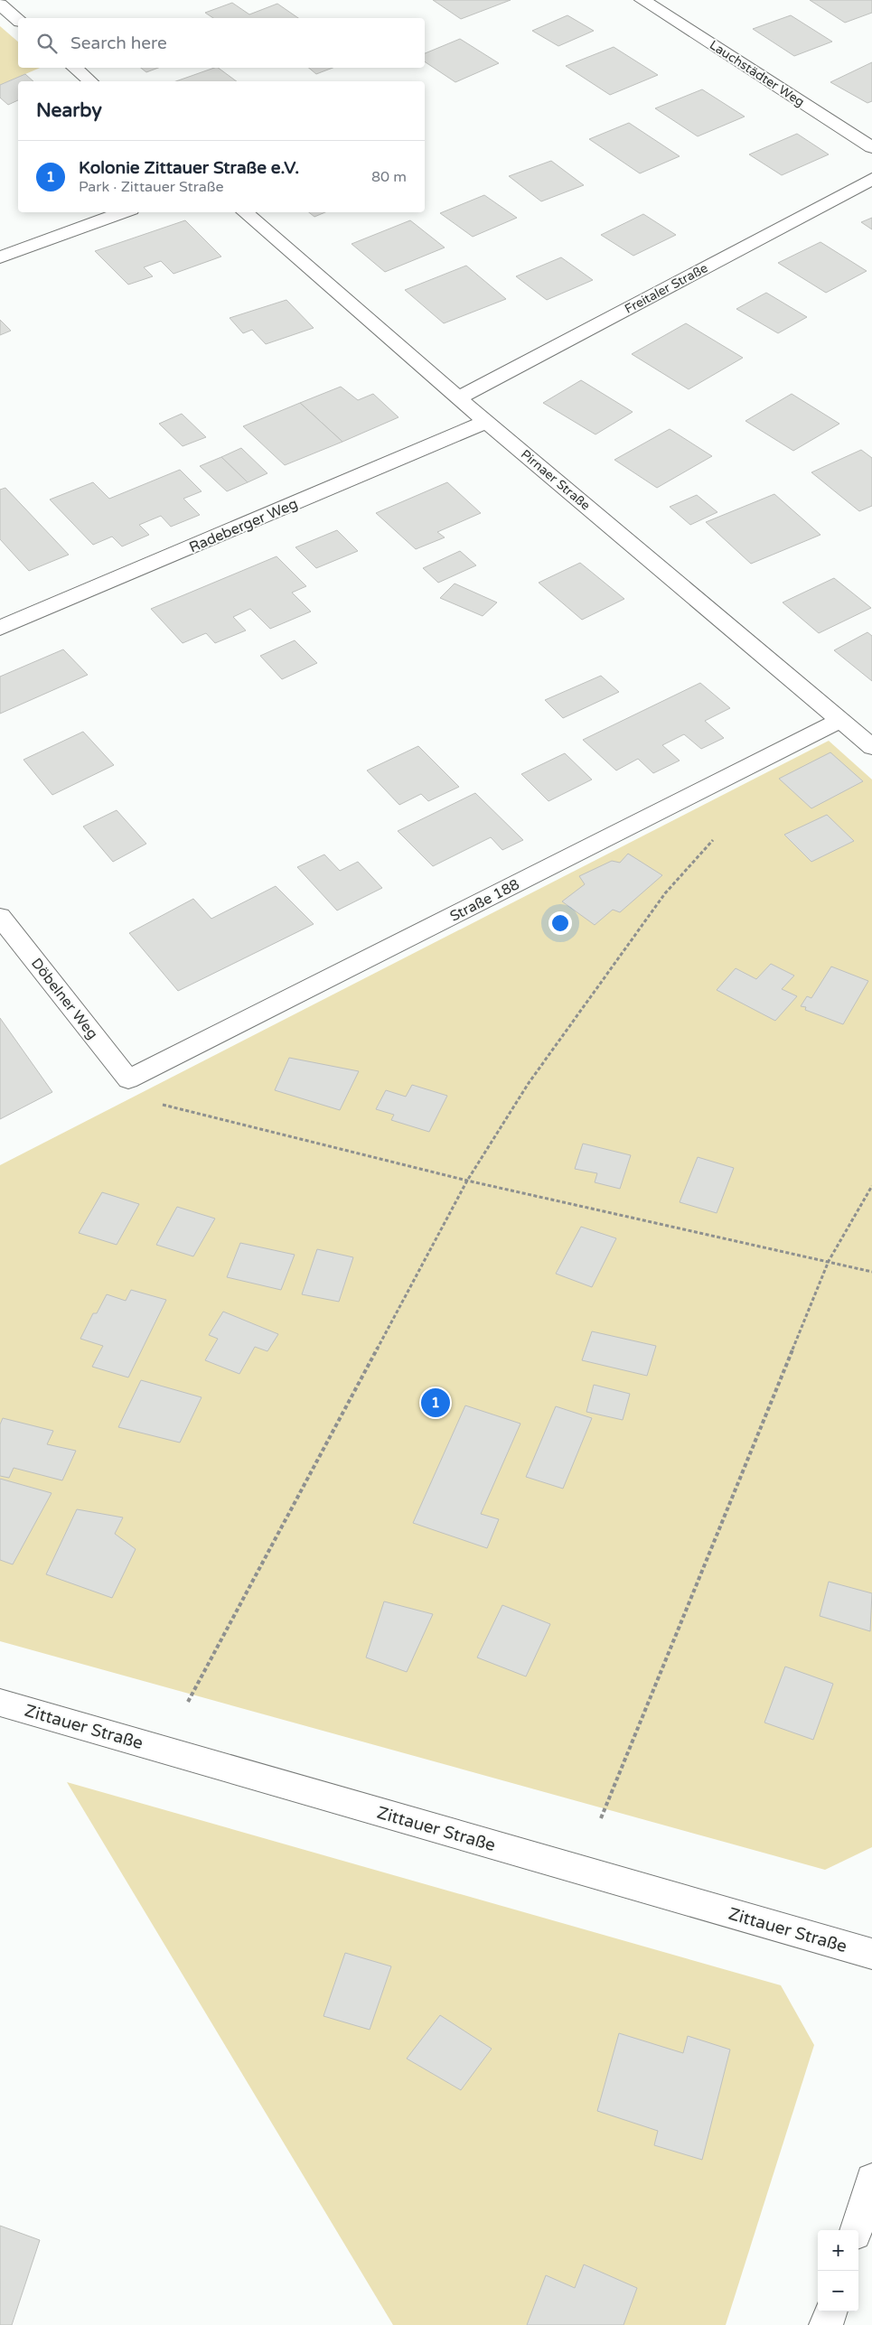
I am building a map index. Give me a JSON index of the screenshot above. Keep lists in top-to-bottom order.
{
  "streets": {
    "street": [
      "Lauchstädter Weg",
      "Freitaler Straße",
      "Pirnaer Straße",
      "Radeberger Weg",
      "Straße 188",
      "Döbelner Weg",
      "Zittauer Straße"
    ]
  },
  "crossings": [
    ["Freitaler Straße", "Pirnaer Straße"],
    ["Pirnaer Straße", "Radeberger Weg"],
    ["Pirnaer Straße", "Straße 188"],
    ["Straße 188", "Döbelner Weg"]
  ],
  "page": {
    "search": "Search here",
    "heading": "Nearby",
    "list": [
      {
        "mark": "1",
        "name": "Kolonie Zittauer Straße e.V.",
        "note": "Park · Zittauer Straße",
        "value": "80 m"
      }
    ],
    "pins": "1",
    "map_buttons": ["+", "−"]
  }
}
